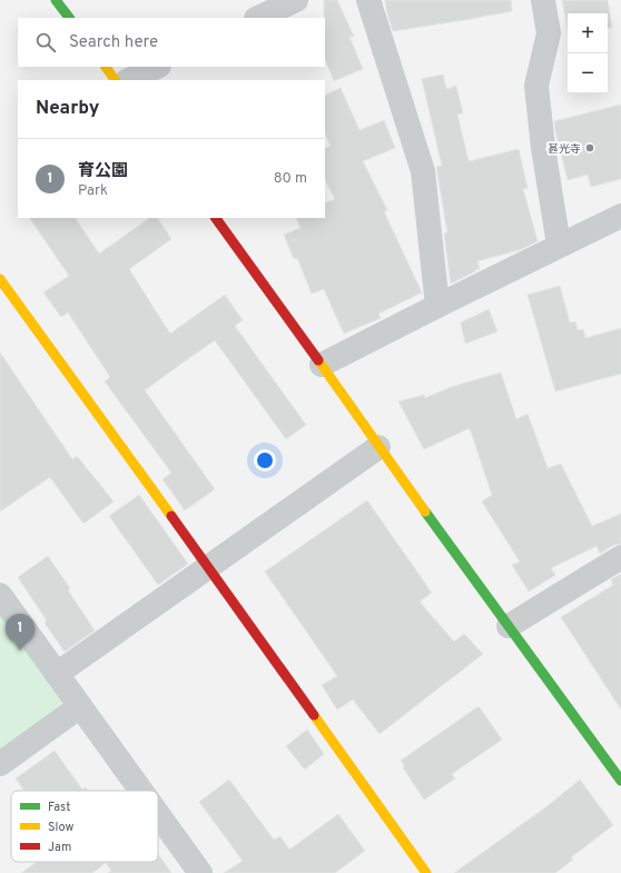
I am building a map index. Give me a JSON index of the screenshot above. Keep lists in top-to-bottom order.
{
  "places": ["甚光寺"],
  "legend": ["Fast", "Slow", "Jam"],
  "page": {
    "map_buttons": ["+", "−"],
    "search": "Search here",
    "heading": "Nearby",
    "list": [
      {
        "mark": "1",
        "name": "育公園",
        "note": "Park",
        "value": "80 m"
      }
    ],
    "pins": "1"
  }
}
